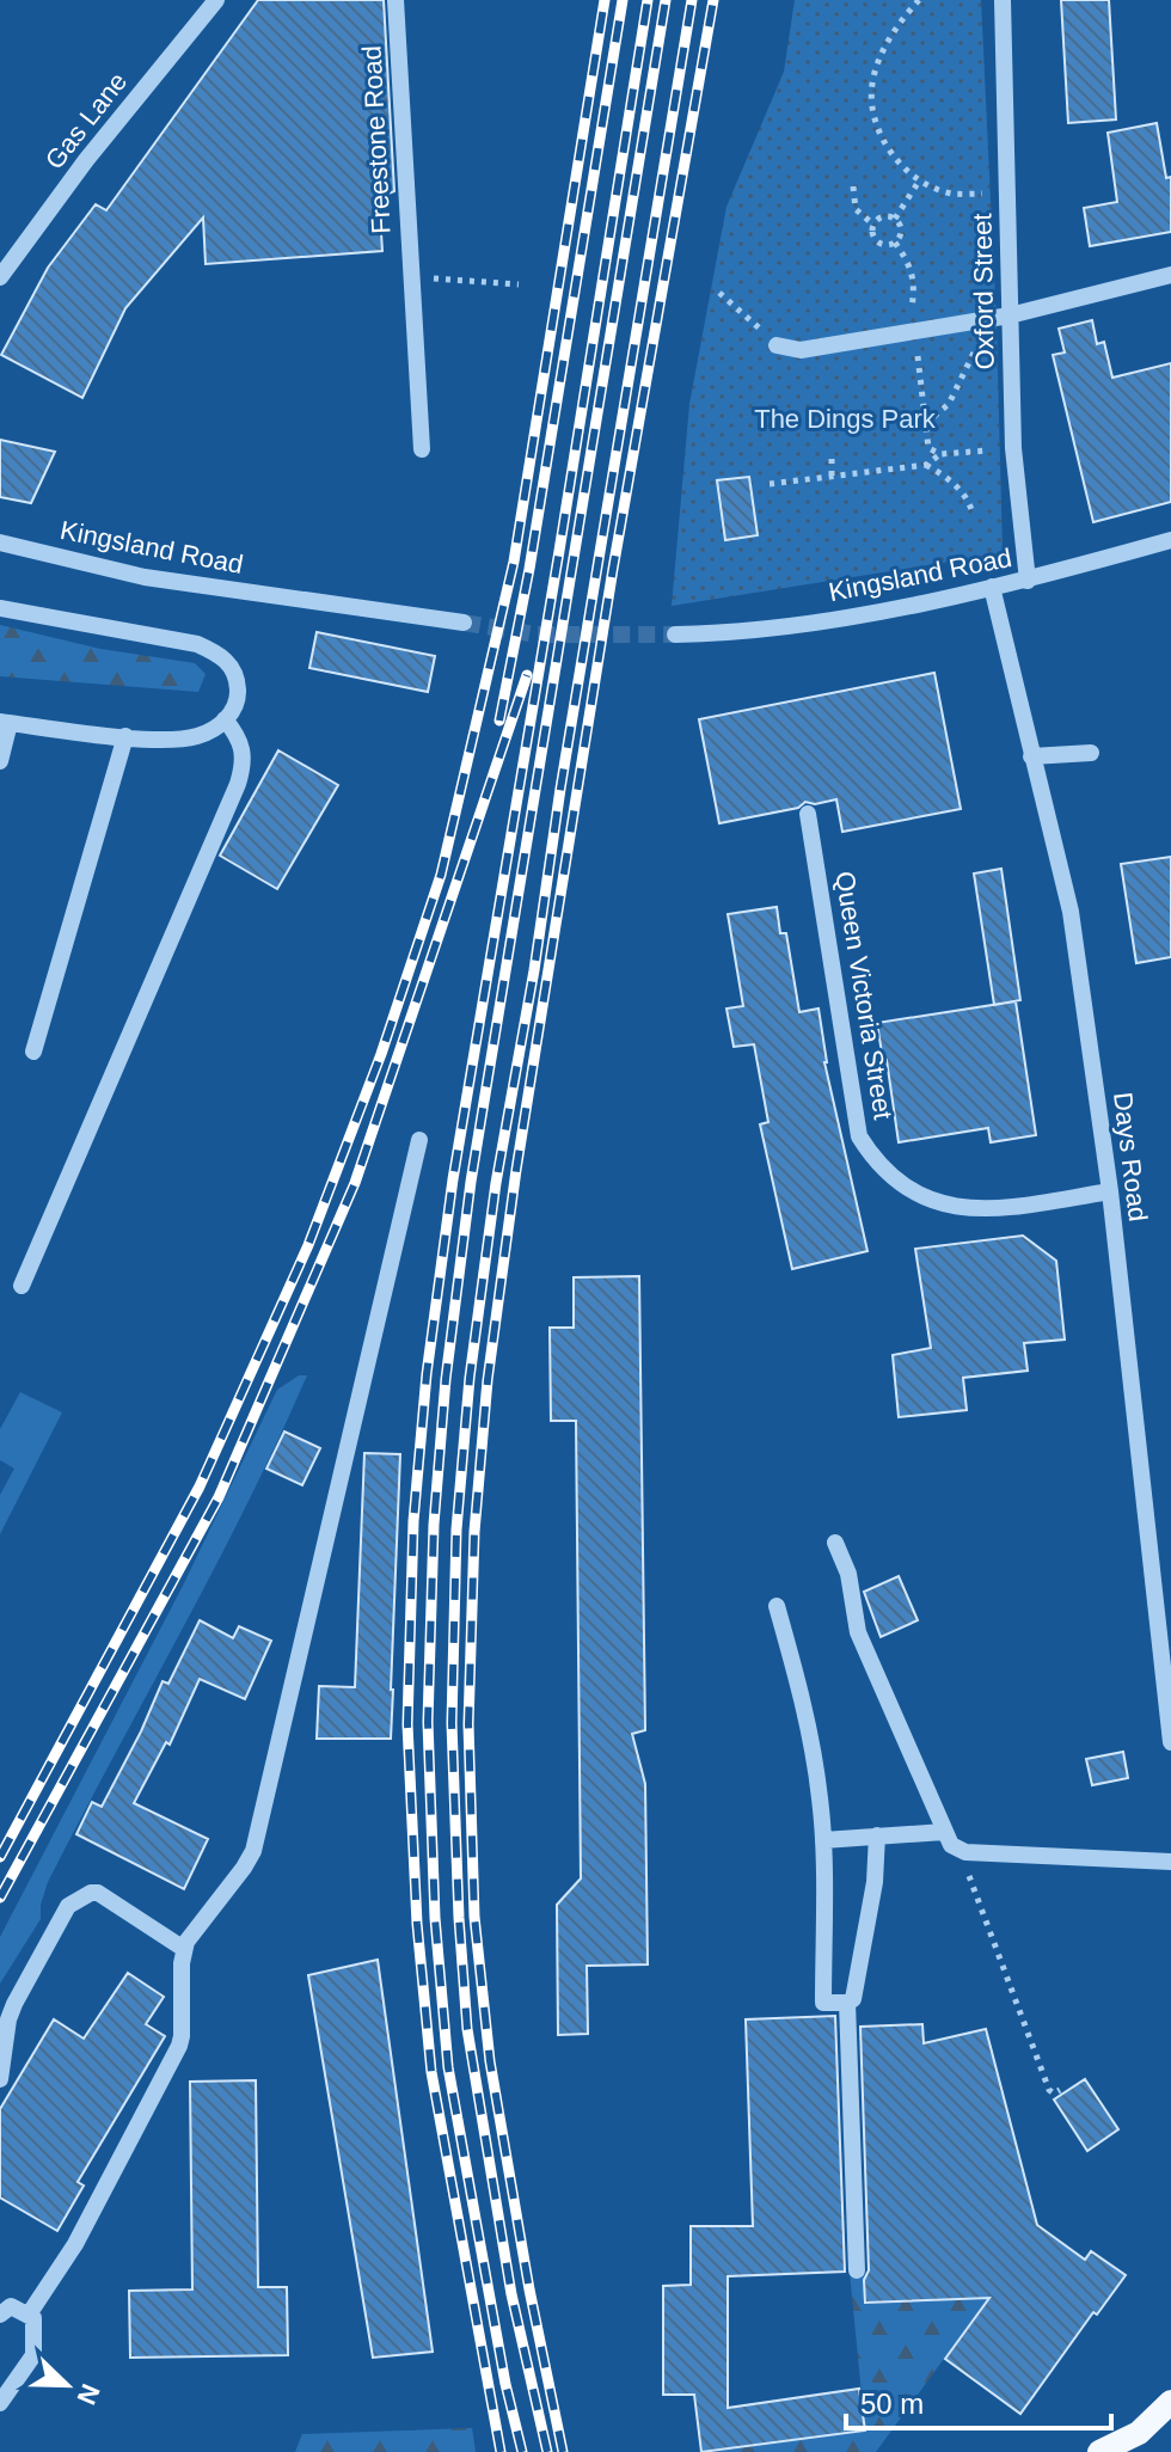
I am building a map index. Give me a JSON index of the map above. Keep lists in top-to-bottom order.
{
  "streets": {
    "street": [
      "Gas Lane",
      "Freestone Road",
      "Oxford Street",
      "Kingsland Road",
      "Queen Victoria Street",
      "Days Road"
    ]
  },
  "crossings": [
    ["Oxford Street", "Kingsland Road"],
    ["Kingsland Road", "Days Road"],
    ["Queen Victoria Street", "Days Road"]
  ],
  "parks": ["The Dings Park"],
  "scale_bar": "50 m",
  "north": "bottom right"
}
